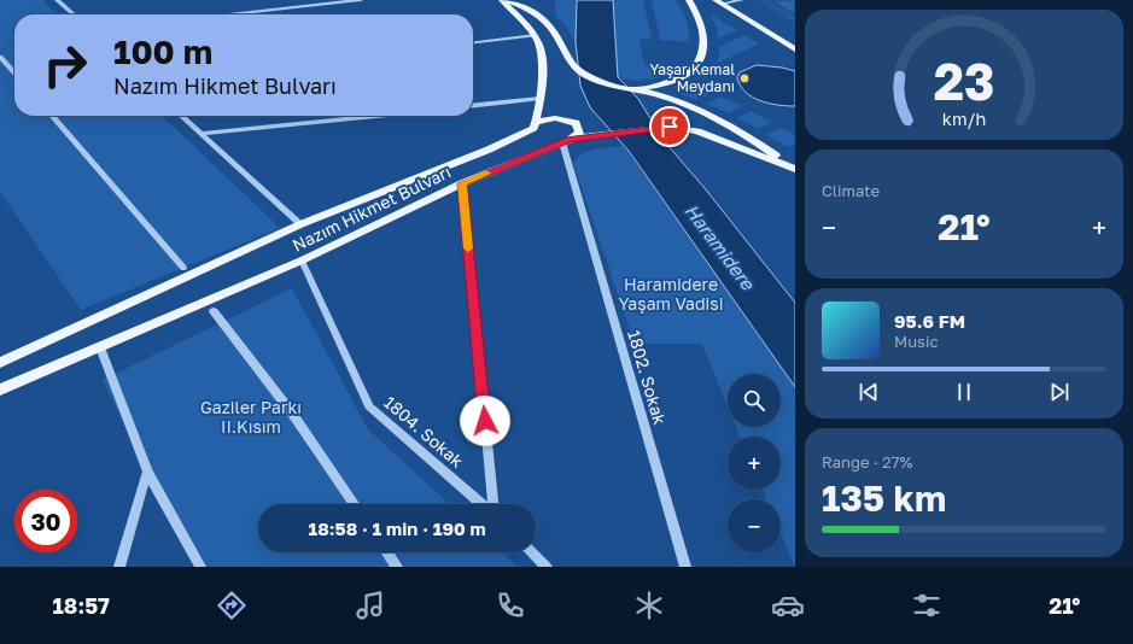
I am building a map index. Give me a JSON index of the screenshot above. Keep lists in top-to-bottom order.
{
  "streets": {
    "main road": ["Nazım Hikmet Bulvarı"],
    "street": ["1802. Sokak", "1804. Sokak"]
  },
  "crossings": [
    ["Nazım Hikmet Bulvarı", "1802. Sokak"],
    ["Nazım Hikmet Bulvarı", "1804. Sokak"]
  ],
  "water": ["Haramidere"],
  "parks": ["Haramidere Yaşam Vadisi", "Gaziler Parkı II.Kısım"],
  "places": ["Yaşar Kemal Meydanı"],
  "page": {
    "turn": ["100 m", "Nazım Hikmet Bulvarı"],
    "tile": [
      "Climate",
      ["Range · 27%", "135 km"]
    ],
    "heat": ["−", "21°", "+"],
    "song": ["95.6 FM", "Music"],
    "map_buttons": ["+", "−"],
    "limit": "30",
    "trip": "18:58 · 1 min · 190 m",
    "tabs": ["18:57", "21°"],
    "gauge": ["23", "km/h"]
  }
}
